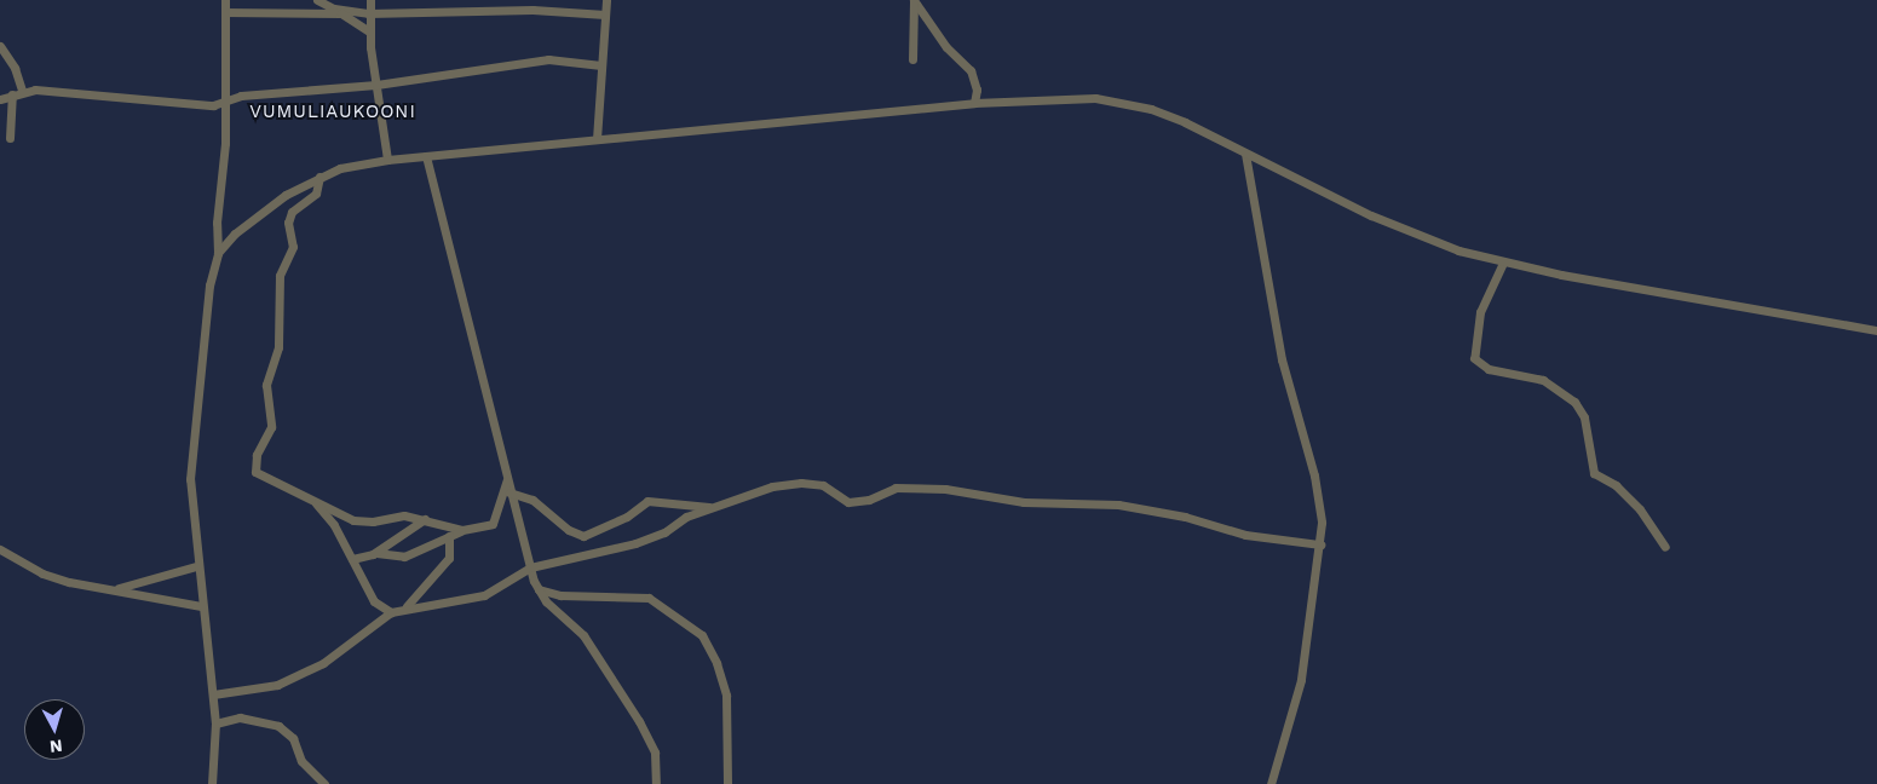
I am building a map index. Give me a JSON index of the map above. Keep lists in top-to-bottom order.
{
  "districts": ["VUMULIAUKOONI"],
  "north": "bottom"
}
